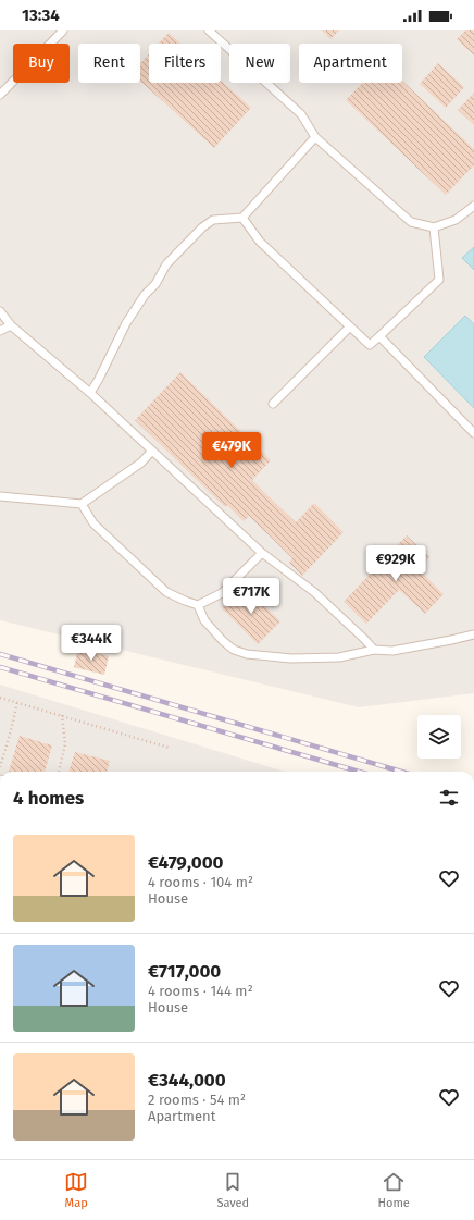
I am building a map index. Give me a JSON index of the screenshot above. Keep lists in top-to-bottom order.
{
  "page": {
    "status": "13:34",
    "chip": [
      "Buy",
      "Rent",
      "Filters",
      "New",
      "Apartment"
    ],
    "price": [
      "€479K",
      "€929K",
      "€717K",
      "€344K"
    ],
    "heading": "4 homes",
    "list": [
      {
        "name": "€479,000",
        "note": "4 rooms · 104 m² · House"
      },
      {
        "name": "€717,000",
        "note": "4 rooms · 144 m² · House"
      },
      {
        "name": "€344,000",
        "note": "2 rooms · 54 m² · Apartment"
      }
    ],
    "tabs": ["Map", "Saved", "Home"]
  }
}
